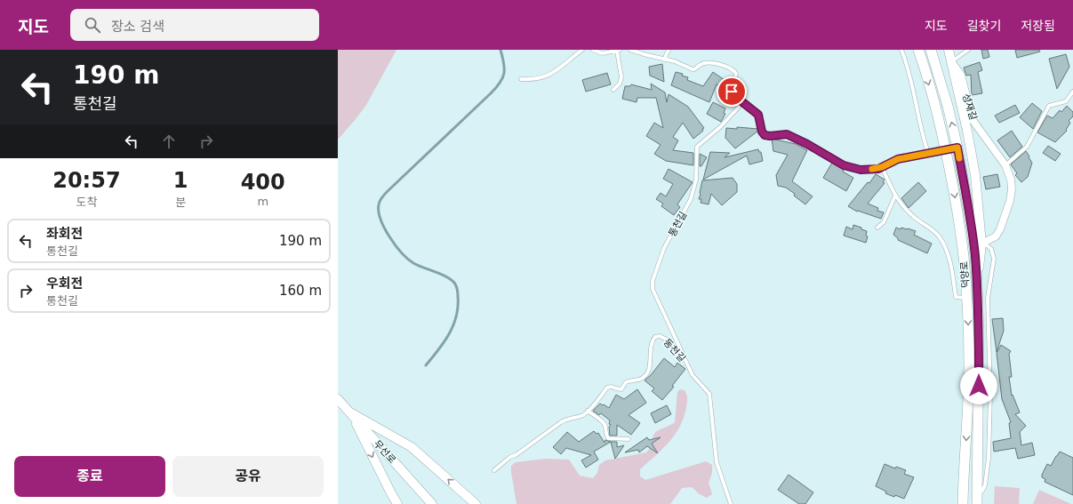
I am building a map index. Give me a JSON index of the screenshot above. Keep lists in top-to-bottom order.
{
  "streets": {
    "main road": ["덕양로"],
    "street": ["성재길", "무선로"],
    "lane": ["통천길", "동천길"]
  },
  "crossings": [
    ["성재길", "덕양로"],
    ["통천길", "동천길"]
  ],
  "page": {
    "header": "지도",
    "search": "장소 검색",
    "nav": ["지도", "길찾기", "저장됨"],
    "turn": ["190 m", "통천길"],
    "eta": [
      "20:57",
      "도착",
      "1",
      "분",
      "400",
      "m"
    ],
    "list": [
      {
        "name": "좌회전",
        "note": "통천길",
        "value": "190 m"
      },
      {
        "name": "우회전",
        "note": "통천길",
        "value": "160 m"
      }
    ],
    "buttons": ["종료", "공유"]
  }
}
